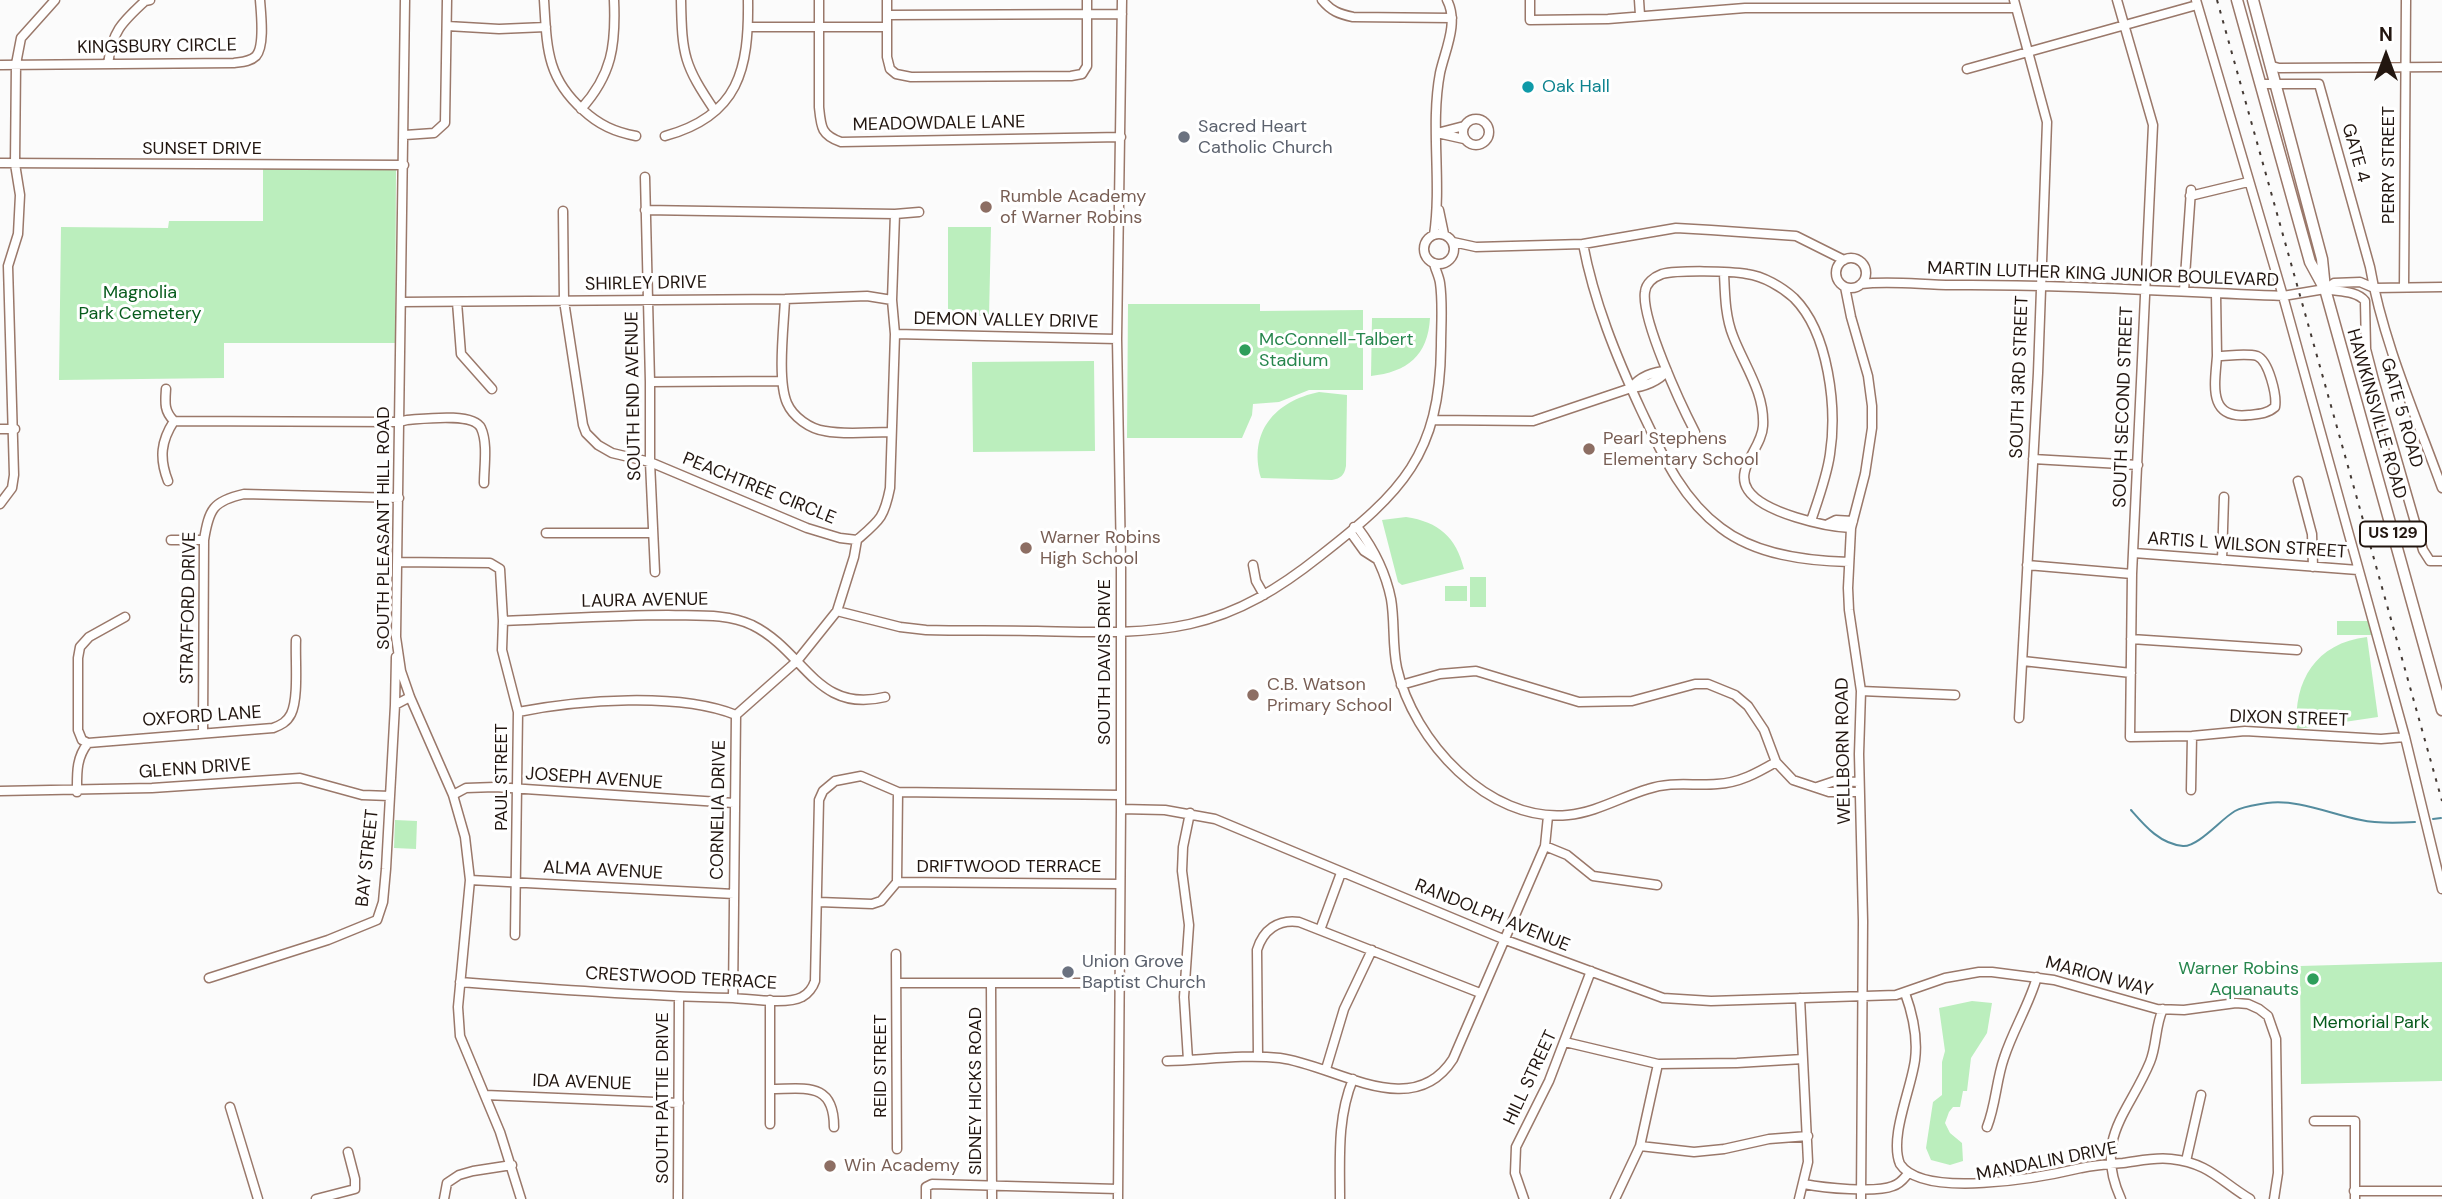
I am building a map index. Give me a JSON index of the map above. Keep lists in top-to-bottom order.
{
  "streets": {
    "main road": ["HAWKINSVILLE ROAD", "US 129"],
    "street": [
      "KINGSBURY CIRCLE",
      "MEADOWDALE LANE",
      "SUNSET DRIVE",
      "GATE 4",
      "PERRY STREET",
      "MARTIN LUTHER KING JUNIOR BOULEVARD",
      "SHIRLEY DRIVE",
      "DEMON VALLEY DRIVE",
      "SOUTH 3RD STREET",
      "SOUTH END AVENUE",
      "SOUTH SECOND STREET",
      "GATE 5 ROAD",
      "PEACHTREE CIRCLE",
      "SOUTH PLEASANT HILL ROAD",
      "ARTIS L WILSON STREET",
      "LAURA AVENUE",
      "STRATFORD DRIVE",
      "SOUTH DAVIS DRIVE",
      "OXFORD LANE",
      "DIXON STREET",
      "WELLBORN ROAD",
      "GLENN DRIVE",
      "PAUL STREET",
      "JOSEPH AVENUE",
      "CORNELIA DRIVE",
      "BAY STREET",
      "DRIFTWOOD TERRACE",
      "ALMA AVENUE",
      "RANDOLPH AVENUE",
      "MARION WAY",
      "CRESTWOOD TERRACE",
      "REID STREET",
      "HILL STREET",
      "IDA AVENUE",
      "SIDNEY HICKS ROAD",
      "SOUTH PATTIE DRIVE",
      "MANDALIN DRIVE"
    ]
  },
  "crossings": [
    ["MEADOWDALE LANE", "SOUTH DAVIS DRIVE"],
    ["SUNSET DRIVE", "SOUTH PLEASANT HILL ROAD"],
    ["GATE 4", "MARTIN LUTHER KING JUNIOR BOULEVARD"],
    ["GATE 4", "HAWKINSVILLE ROAD"],
    ["PERRY STREET", "MARTIN LUTHER KING JUNIOR BOULEVARD"],
    ["MARTIN LUTHER KING JUNIOR BOULEVARD", "SOUTH 3RD STREET"],
    ["MARTIN LUTHER KING JUNIOR BOULEVARD", "SOUTH SECOND STREET"],
    ["MARTIN LUTHER KING JUNIOR BOULEVARD", "GATE 5 ROAD"],
    ["MARTIN LUTHER KING JUNIOR BOULEVARD", "HAWKINSVILLE ROAD"],
    ["MARTIN LUTHER KING JUNIOR BOULEVARD", "WELLBORN ROAD"],
    ["SHIRLEY DRIVE", "SOUTH END AVENUE"],
    ["SHIRLEY DRIVE", "PEACHTREE CIRCLE"],
    ["SHIRLEY DRIVE", "SOUTH PLEASANT HILL ROAD"],
    ["DEMON VALLEY DRIVE", "SOUTH DAVIS DRIVE"],
    ["SOUTH END AVENUE", "PEACHTREE CIRCLE"],
    ["SOUTH SECOND STREET", "ARTIS L WILSON STREET"],
    ["SOUTH SECOND STREET", "DIXON STREET"],
    ["GATE 5 ROAD", "HAWKINSVILLE ROAD"],
    ["PEACHTREE CIRCLE", "CORNELIA DRIVE"],
    ["SOUTH PLEASANT HILL ROAD", "STRATFORD DRIVE"],
    ["SOUTH PLEASANT HILL ROAD", "PAUL STREET"],
    ["SOUTH PLEASANT HILL ROAD", "JOSEPH AVENUE"],
    ["SOUTH PLEASANT HILL ROAD", "BAY STREET"],
    ["SOUTH PLEASANT HILL ROAD", "ALMA AVENUE"],
    ["SOUTH PLEASANT HILL ROAD", "CRESTWOOD TERRACE"],
    ["SOUTH PLEASANT HILL ROAD", "IDA AVENUE"],
    ["LAURA AVENUE", "PAUL STREET"],
    ["LAURA AVENUE", "CORNELIA DRIVE"],
    ["STRATFORD DRIVE", "OXFORD LANE"],
    ["SOUTH DAVIS DRIVE", "DRIFTWOOD TERRACE"],
    ["SOUTH DAVIS DRIVE", "RANDOLPH AVENUE"],
    ["SOUTH DAVIS DRIVE", "CRESTWOOD TERRACE"],
    ["WELLBORN ROAD", "RANDOLPH AVENUE"],
    ["WELLBORN ROAD", "MARION WAY"],
    ["GLENN DRIVE", "BAY STREET"],
    ["PAUL STREET", "JOSEPH AVENUE"],
    ["PAUL STREET", "ALMA AVENUE"],
    ["JOSEPH AVENUE", "CORNELIA DRIVE"],
    ["CORNELIA DRIVE", "ALMA AVENUE"],
    ["CORNELIA DRIVE", "CRESTWOOD TERRACE"],
    ["RANDOLPH AVENUE", "MARION WAY"],
    ["RANDOLPH AVENUE", "HILL STREET"],
    ["CRESTWOOD TERRACE", "SOUTH PATTIE DRIVE"],
    ["IDA AVENUE", "SOUTH PATTIE DRIVE"]
  ],
  "parks": ["Magnolia Park Cemetery", "Memorial Park"],
  "places": [
    "Oak Hall",
    "Sacred Heart Catholic Church",
    "Rumble Academy of Warner Robins",
    "McConnell-Talbert Stadium",
    "Pearl Stephens Elementary School",
    "Warner Robins High School",
    "C.B. Watson Primary School",
    "Union Grove Baptist Church",
    "Warner Robins Aquanauts",
    "Win Academy"
  ],
  "north": "top"
}
